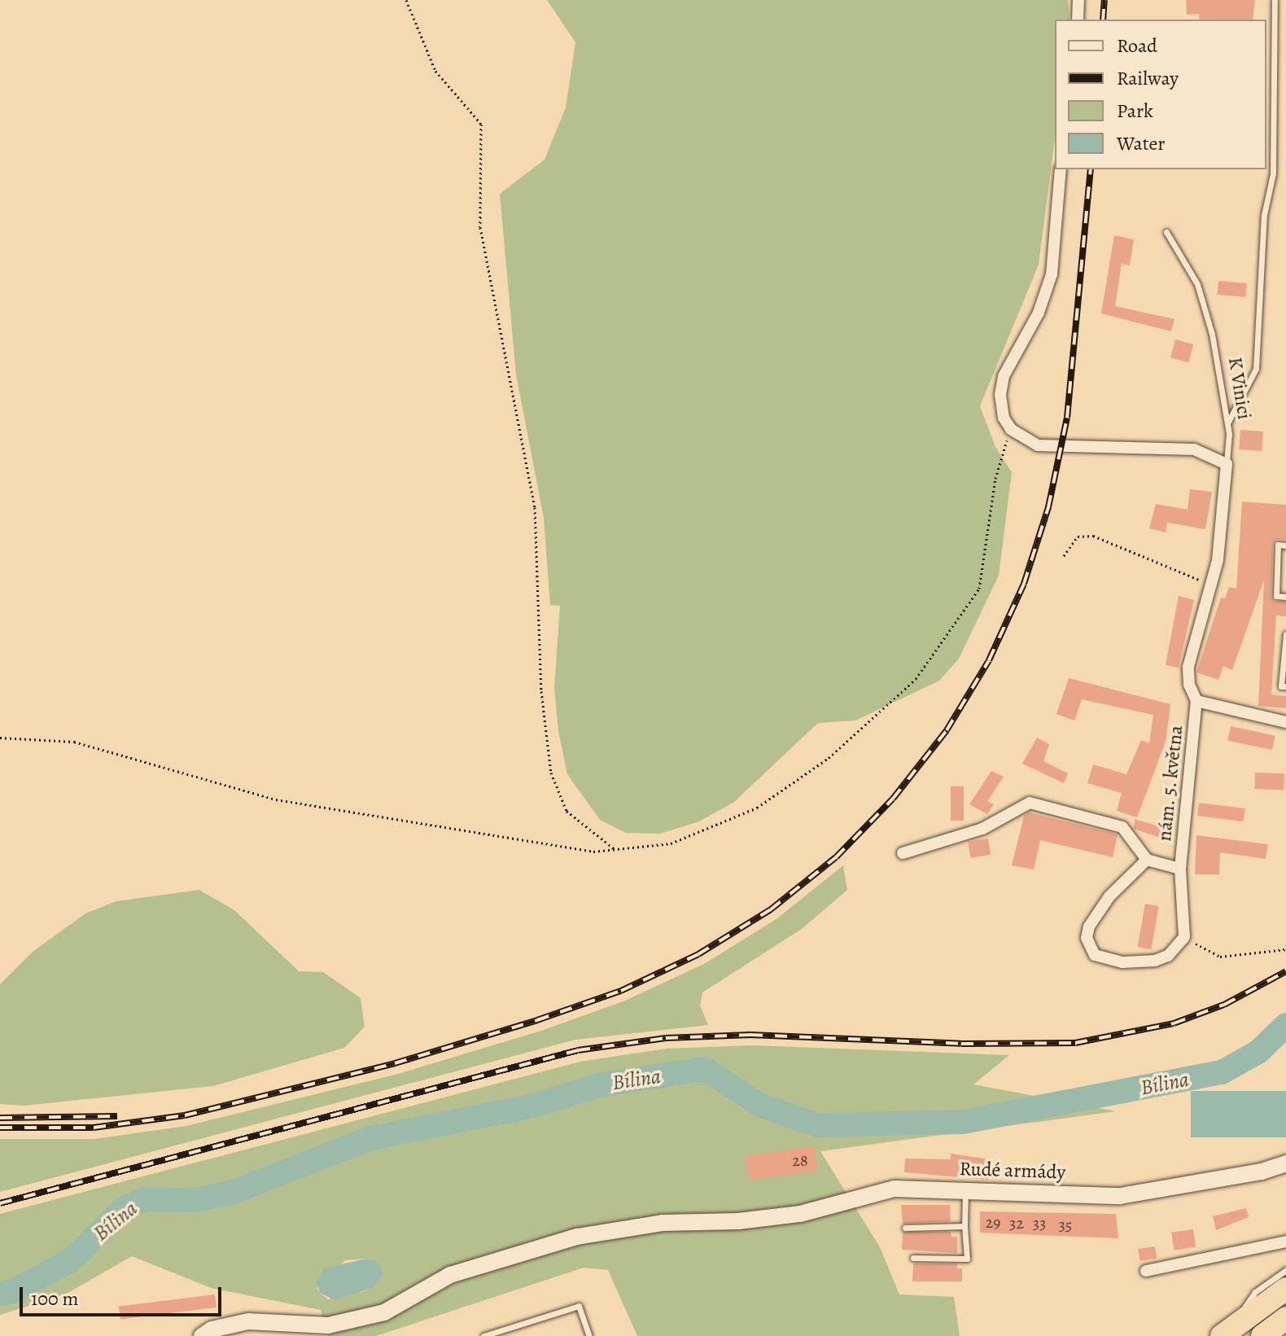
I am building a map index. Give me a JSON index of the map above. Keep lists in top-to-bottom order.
{
  "streets": {
    "street": ["K Vinici", "nám. 5. května", "Rudé armády"]
  },
  "crossings": [
    ["K Vinici", "nám. 5. května"]
  ],
  "water": ["Bílina"],
  "house_numbers": [
    "28",
    "29",
    "32",
    "33",
    "35"
  ],
  "legend": [
    "Road",
    "Railway",
    "Park",
    "Water"
  ],
  "scale_bar": "100 m"
}
